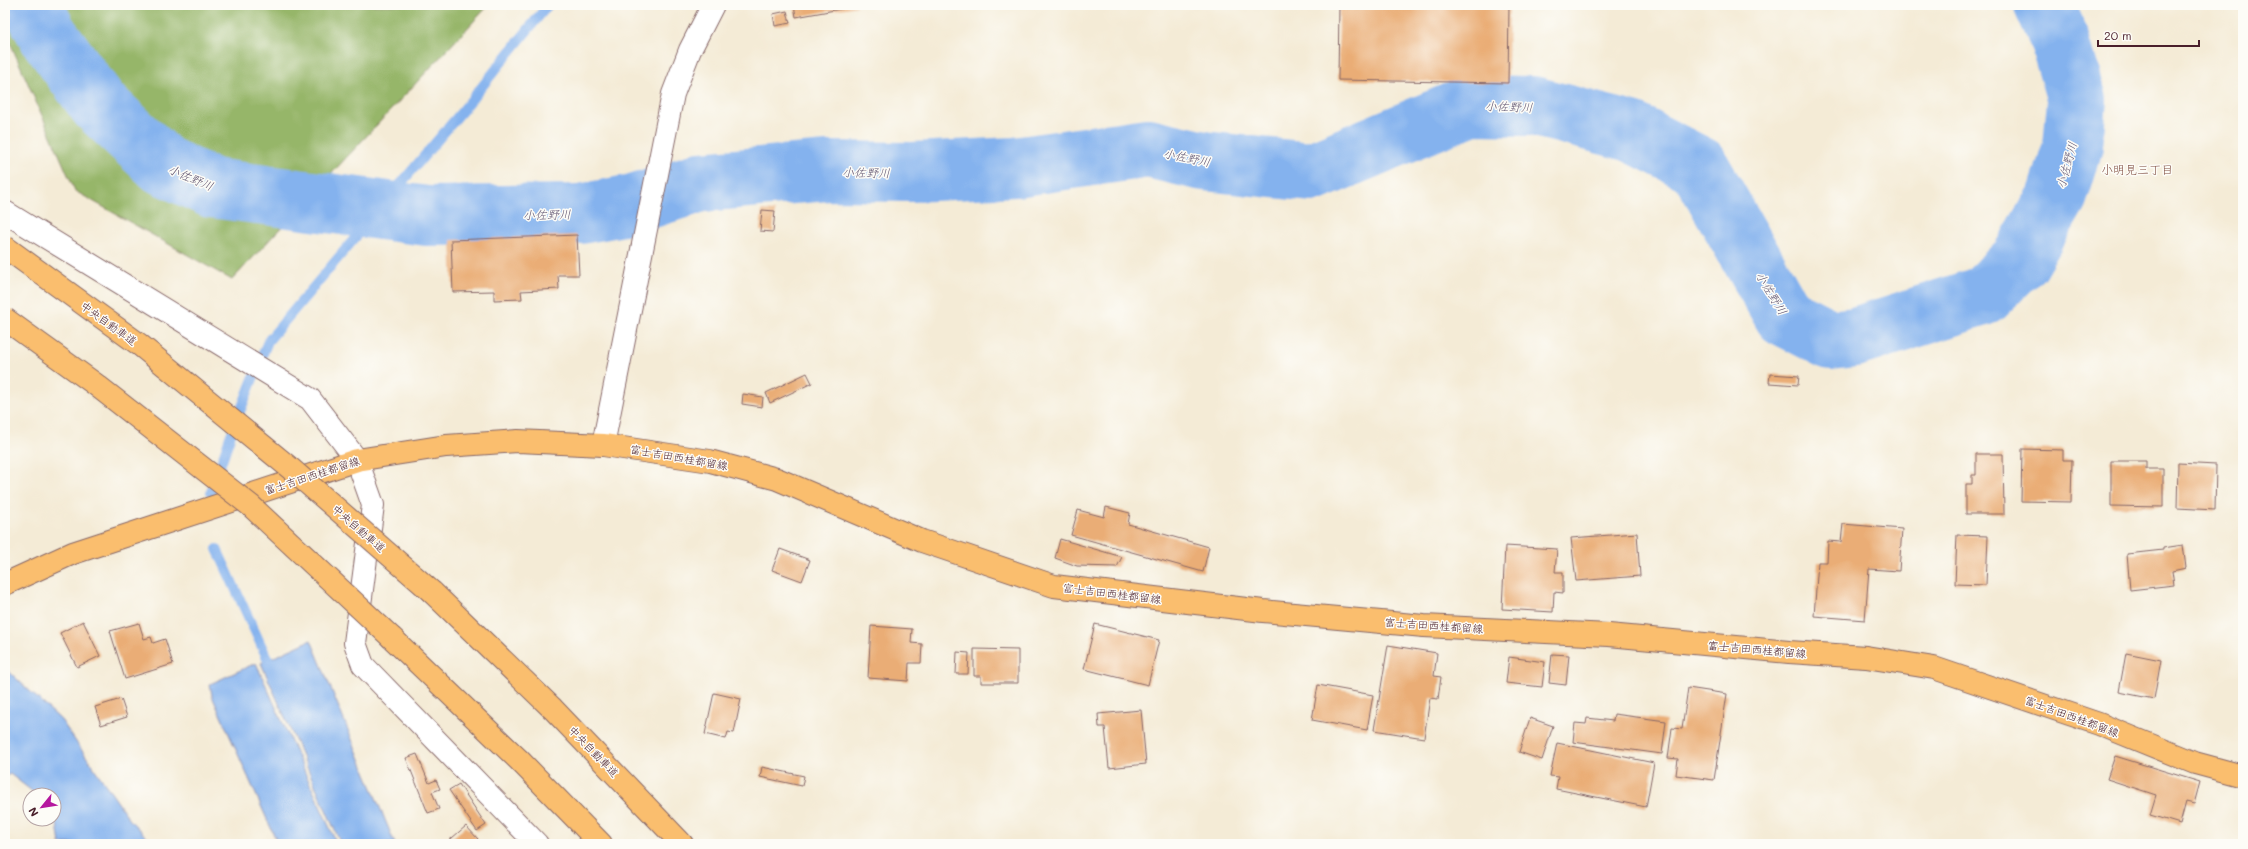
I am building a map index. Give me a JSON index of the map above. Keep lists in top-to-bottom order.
{
  "streets": {
    "main road": ["中央自動車道", "富士吉田西桂都留線"]
  },
  "districts": ["小明見三丁目"],
  "water": ["小佐野川"],
  "scale_bar": "20 m",
  "north": "bottom left"
}
